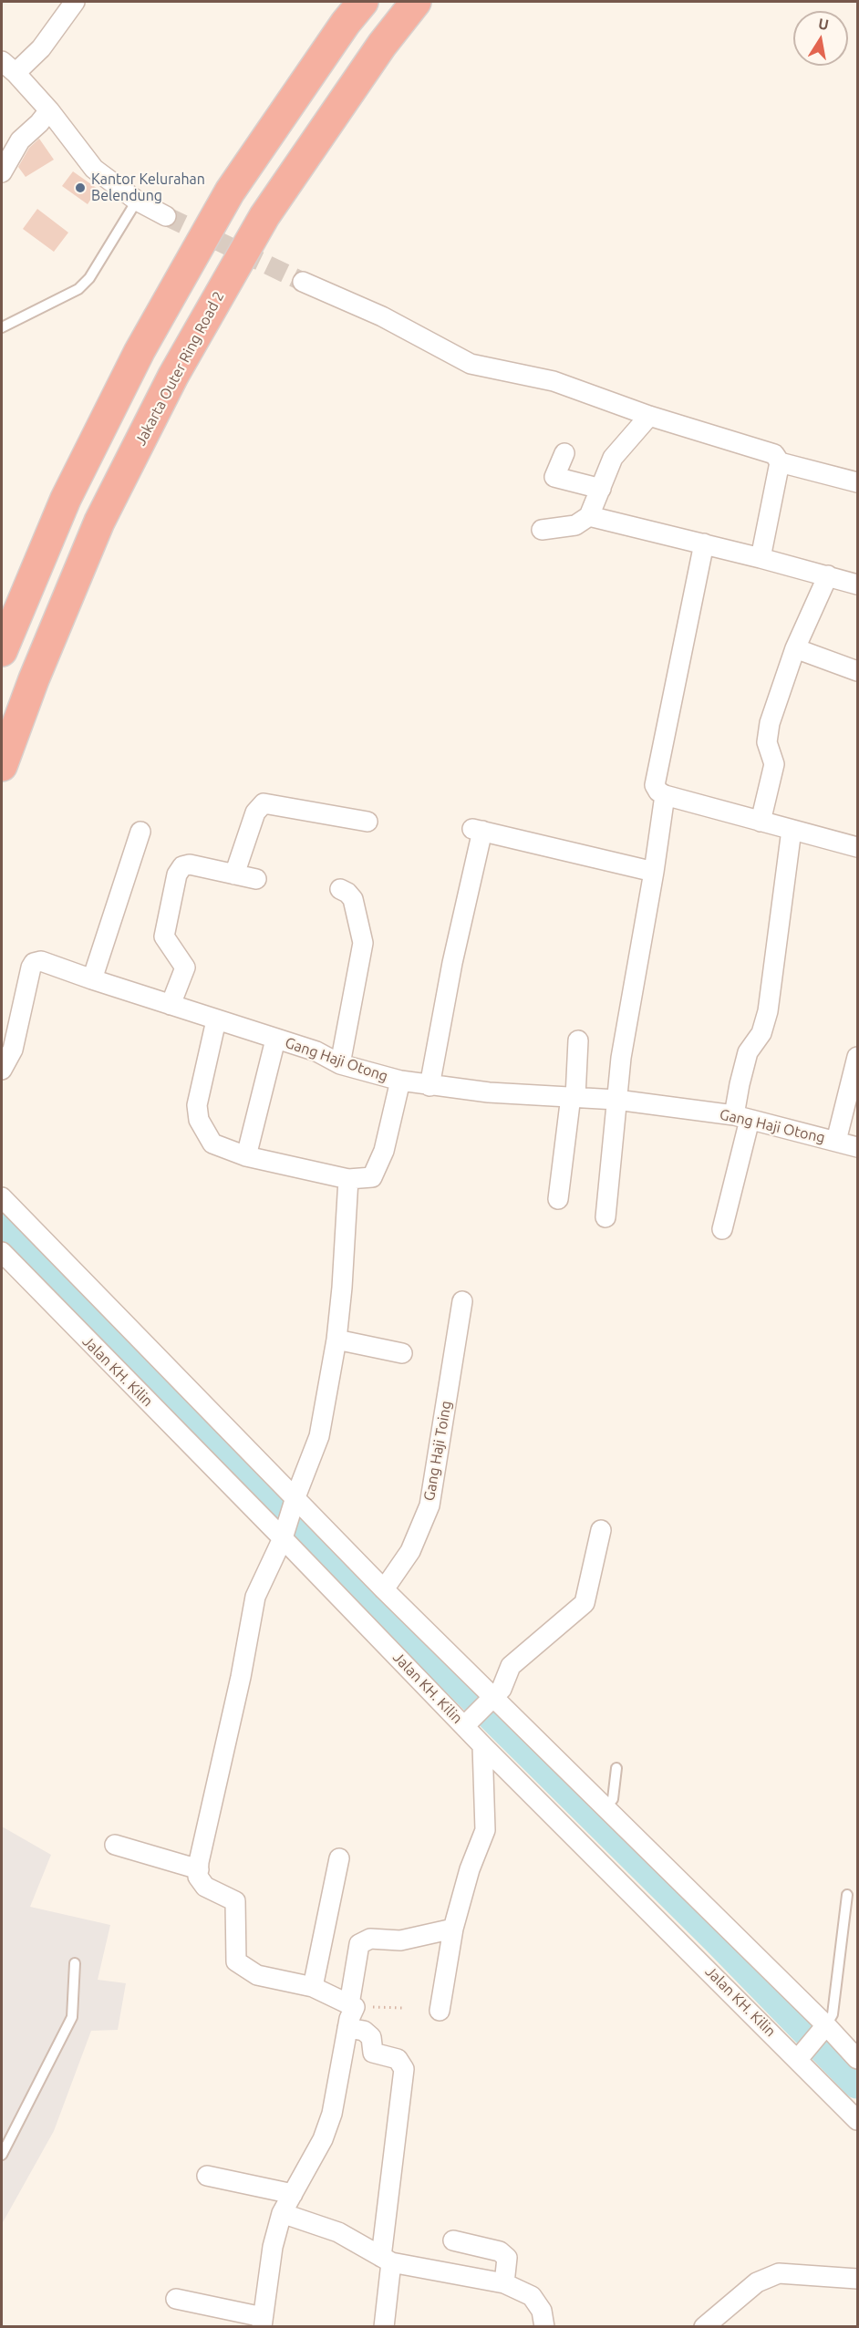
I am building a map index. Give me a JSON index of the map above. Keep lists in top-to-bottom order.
{
  "streets": {
    "highway": ["Jakarta Outer Ring Road 2"],
    "street": ["Gang Haji Otong", "Jalan KH. Kilin", "Gang Haji Toing"]
  },
  "crossings": [
    ["Jalan KH. Kilin", "Gang Haji Toing"]
  ],
  "places": ["Kantor Kelurahan Belendung"],
  "north": "top"
}
